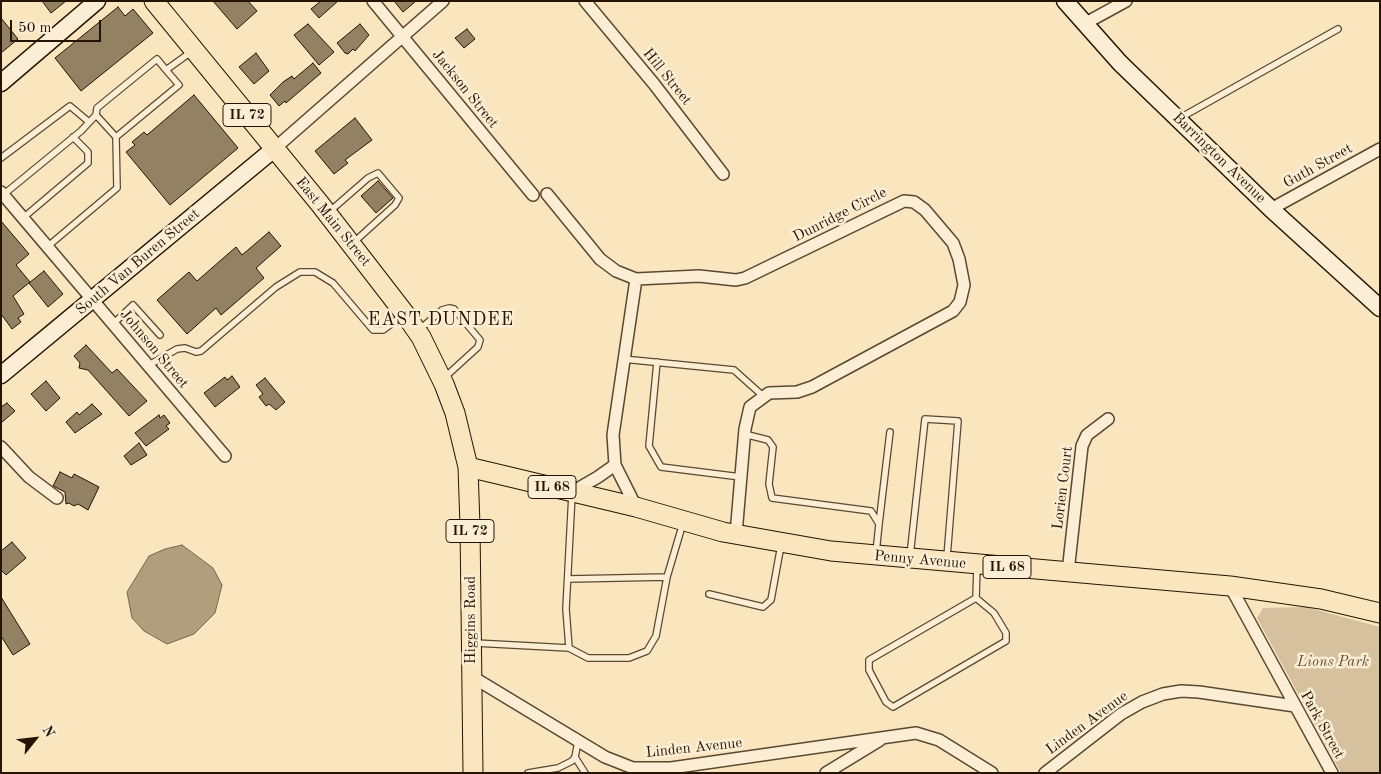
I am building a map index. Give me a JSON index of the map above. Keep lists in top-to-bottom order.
{
  "streets": {
    "main road": [
      "IL 72",
      "East Main Street",
      "IL 68",
      "Penny Avenue",
      "Higgins Road"
    ],
    "street": [
      "Hill Street",
      "Jackson Street",
      "Barrington Avenue",
      "Guth Street",
      "Dunridge Circle",
      "South Van Buren Street",
      "Johnson Street",
      "Lorien Court",
      "Linden Avenue",
      "Park Street"
    ]
  },
  "crossings": [
    ["Barrington Avenue", "Guth Street"],
    ["East Main Street", "South Van Buren Street"],
    ["East Main Street", "Penny Avenue"],
    ["East Main Street", "Higgins Road"],
    ["South Van Buren Street", "Johnson Street"],
    ["Lorien Court", "Penny Avenue"],
    ["Penny Avenue", "Higgins Road"],
    ["Penny Avenue", "Park Street"],
    ["Higgins Road", "Linden Avenue"],
    ["Linden Avenue", "Park Street"]
  ],
  "districts": ["EAST DUNDEE"],
  "parks": ["Lions Park"],
  "scale_bar": "50 m",
  "north": "top right"
}
